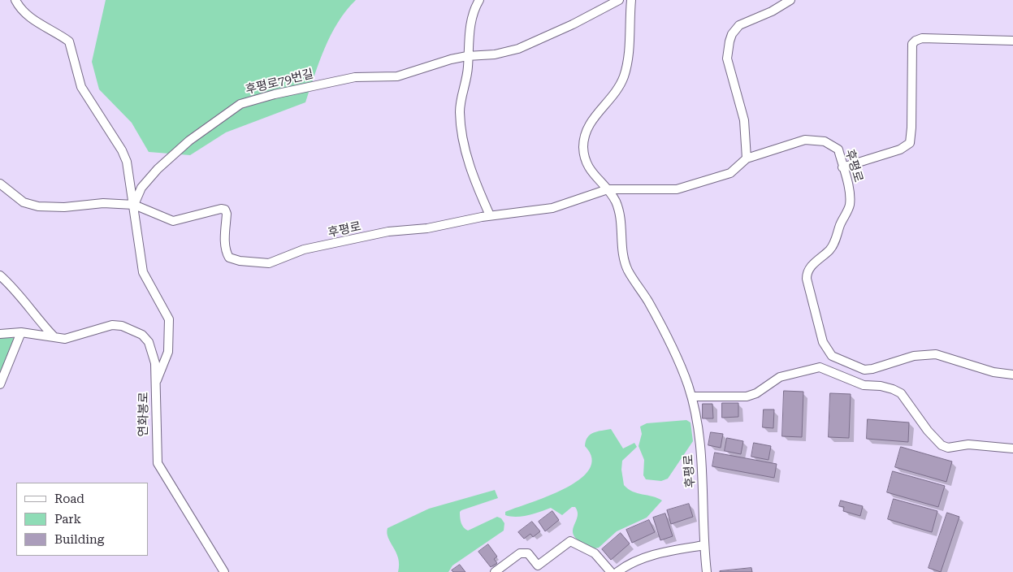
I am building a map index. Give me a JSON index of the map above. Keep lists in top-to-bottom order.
{
  "streets": {
    "street": ["후평로79번길", "후평로", "연화봉로"]
  },
  "crossings": [
    ["후평로79번길", "후평로"]
  ],
  "legend": ["Road", "Park", "Building"]
}
